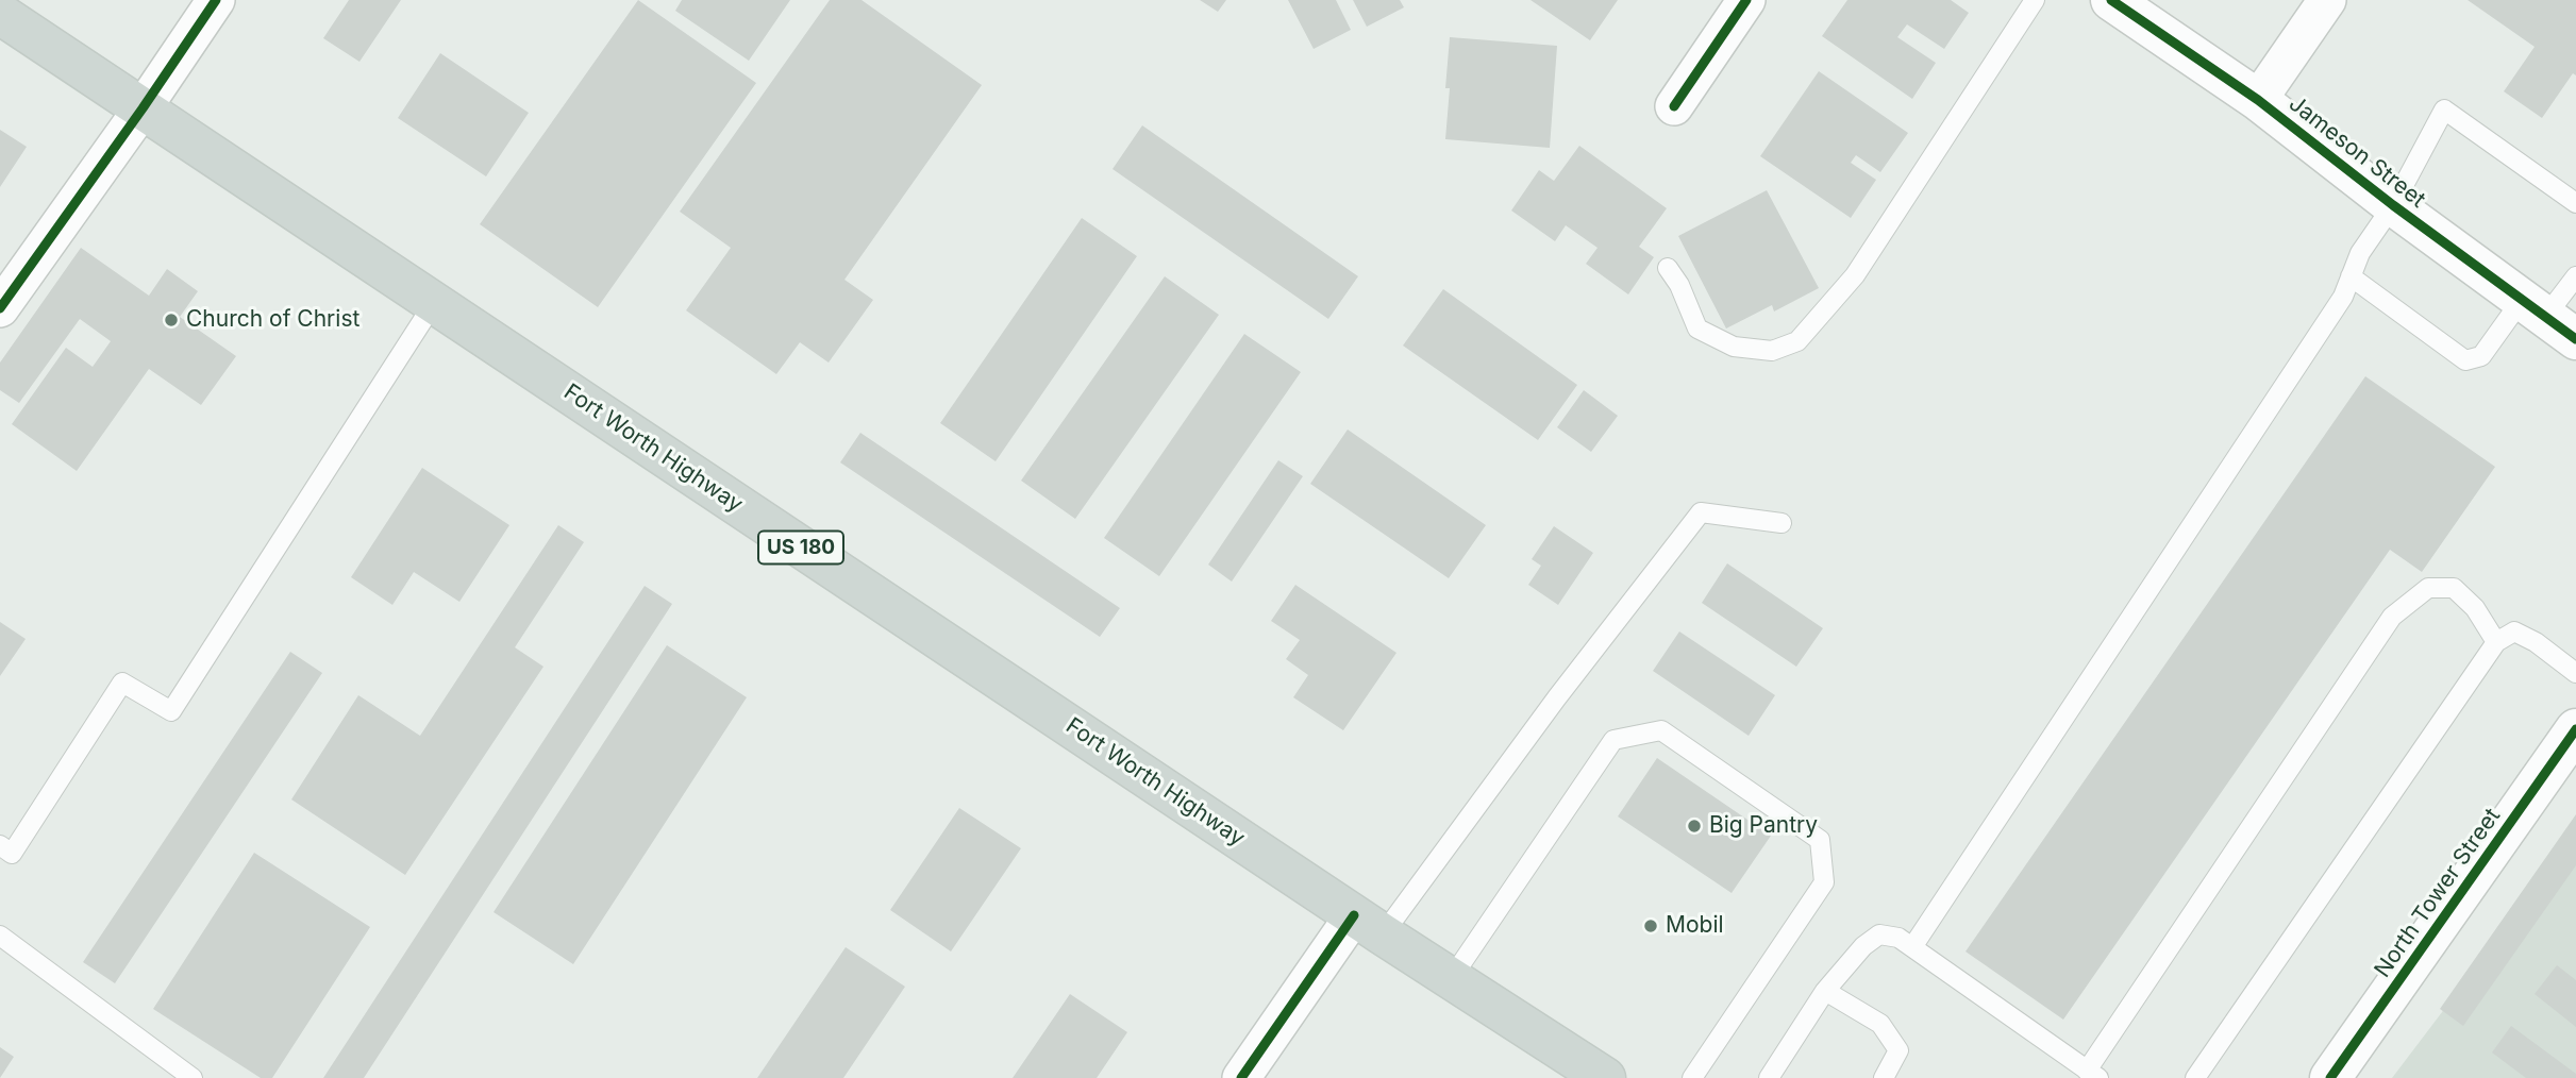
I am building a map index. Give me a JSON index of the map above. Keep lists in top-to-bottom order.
{
  "streets": {
    "main road": ["Fort Worth Highway", "US 180"],
    "street": ["Jameson Street", "North Tower Street"]
  },
  "places": ["Church of Christ", "Big Pantry", "Mobil"]
}
